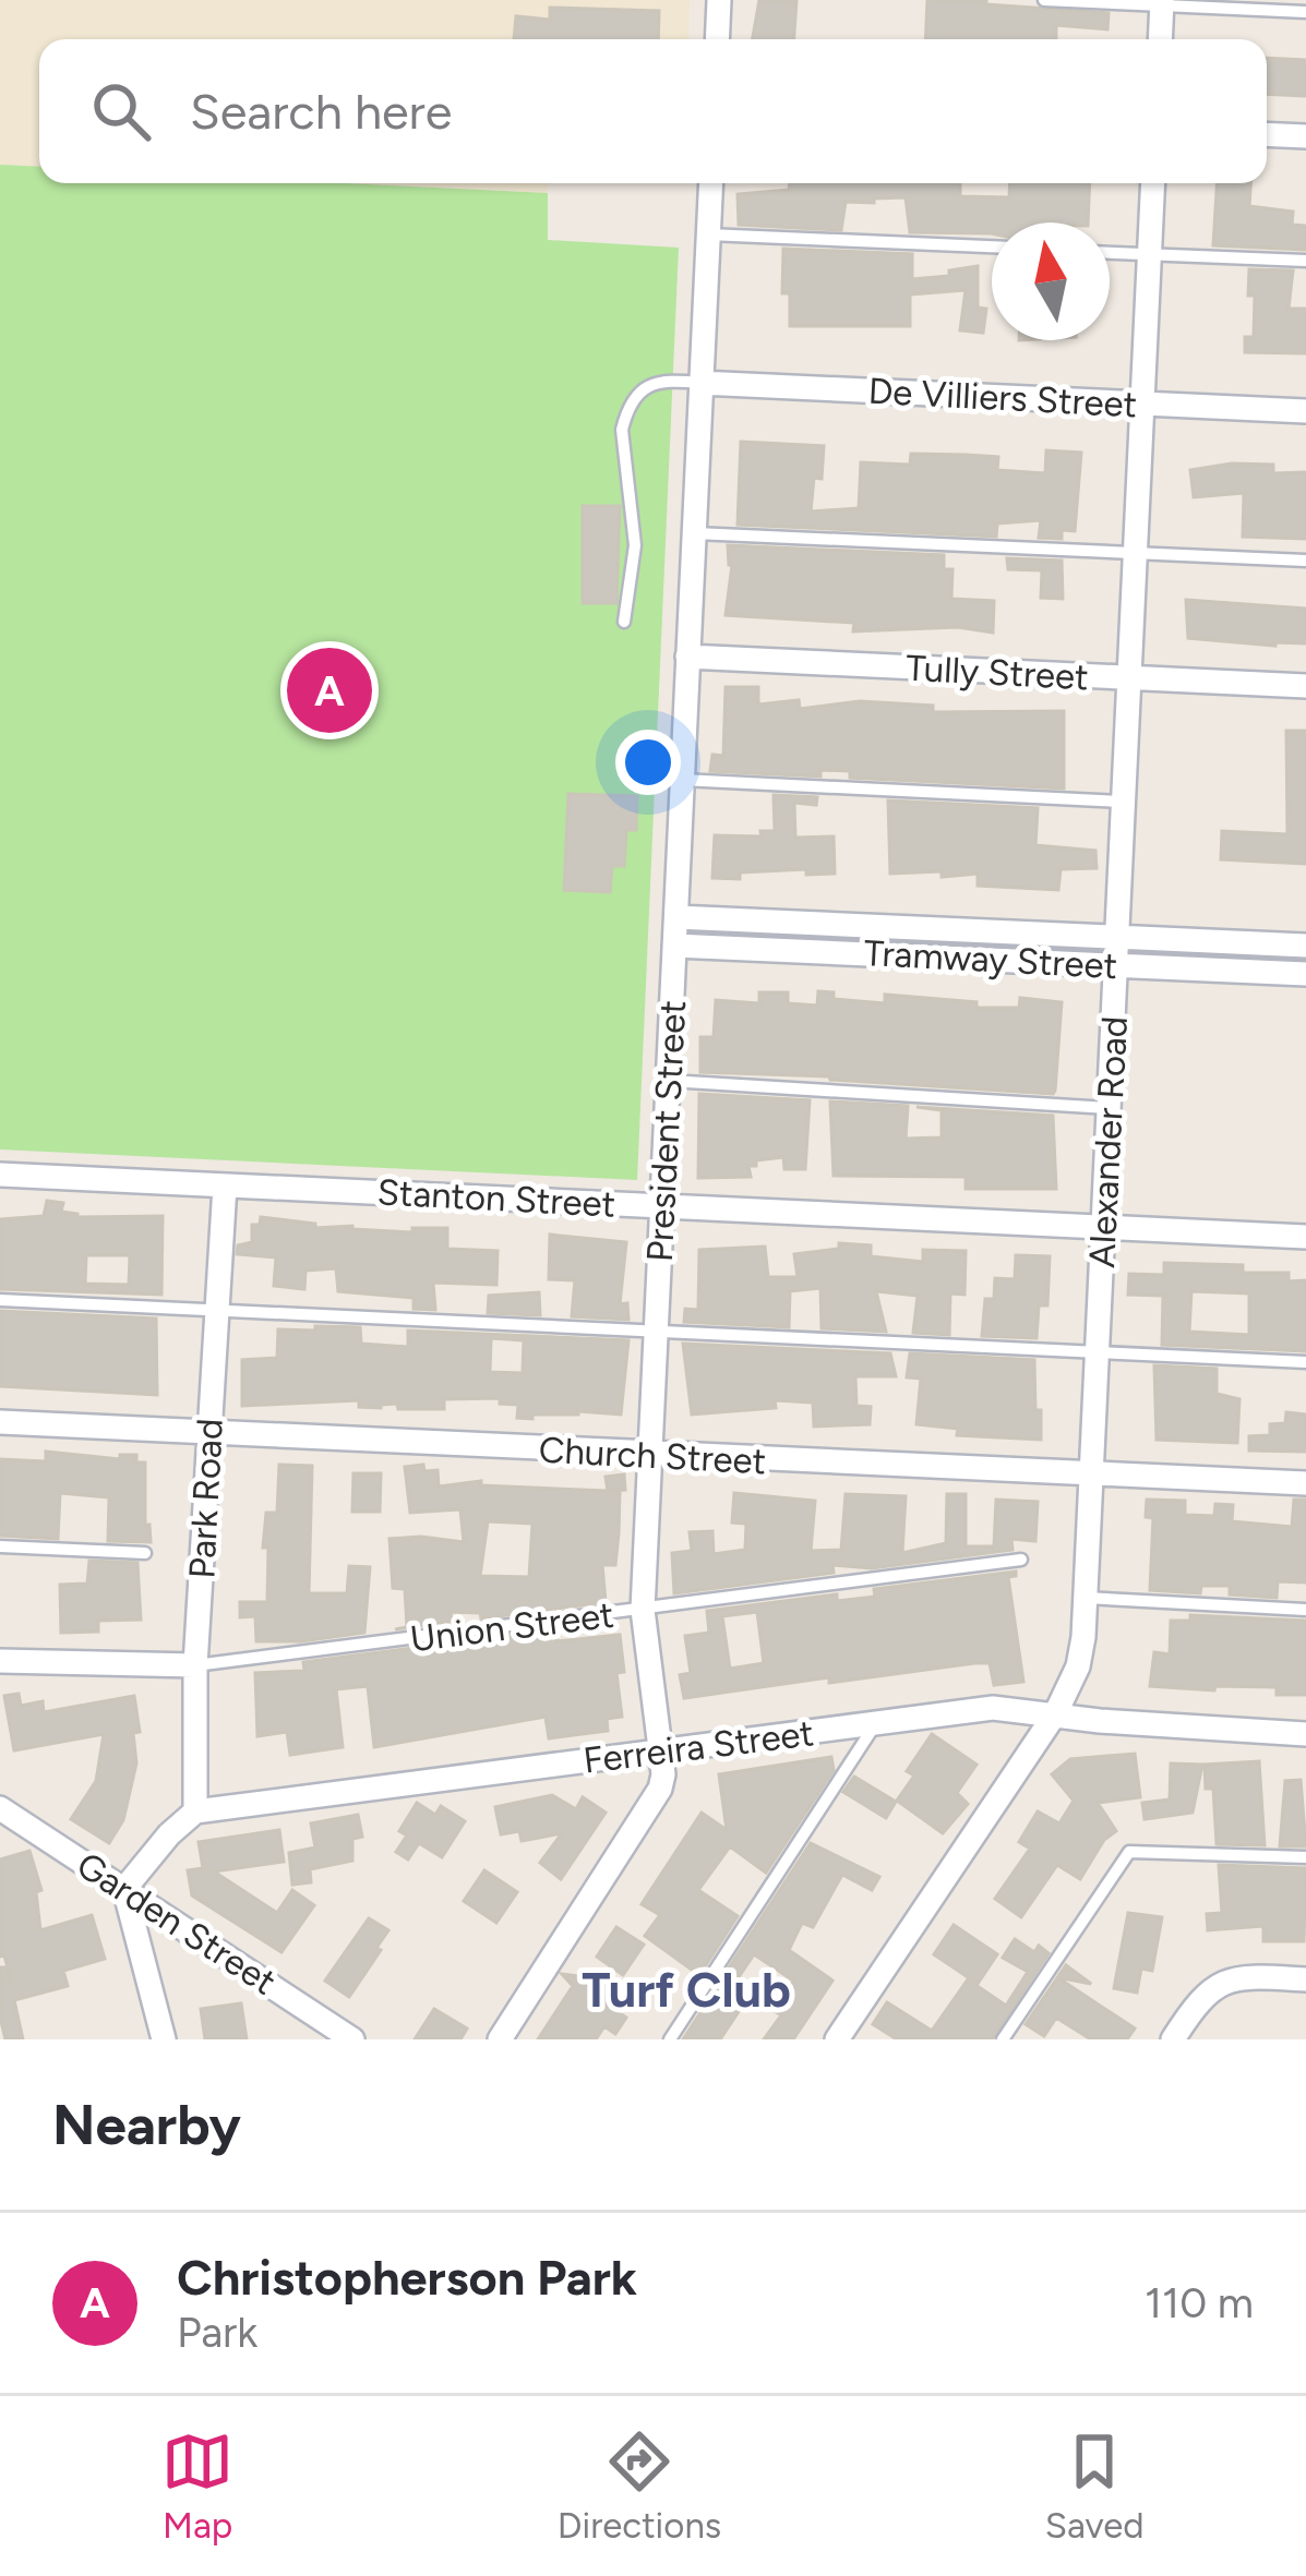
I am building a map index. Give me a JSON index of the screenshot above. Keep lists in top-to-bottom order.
{
  "streets": {
    "street": [
      "De Villiers Street",
      "Tully Street",
      "Tramway Street",
      "President Street",
      "Alexander Road",
      "Stanton Street",
      "Church Street",
      "Park Road",
      "Union Street",
      "Ferreira Street",
      "Garden Street"
    ]
  },
  "crossings": [
    ["De Villiers Street", "President Street"],
    ["De Villiers Street", "Alexander Road"],
    ["Tully Street", "President Street"],
    ["Tully Street", "Alexander Road"],
    ["Tramway Street", "President Street"],
    ["Tramway Street", "Alexander Road"],
    ["President Street", "Stanton Street"],
    ["President Street", "Church Street"],
    ["President Street", "Union Street"],
    ["President Street", "Ferreira Street"],
    ["Alexander Road", "Stanton Street"],
    ["Alexander Road", "Church Street"],
    ["Alexander Road", "Ferreira Street"],
    ["Stanton Street", "Park Road"],
    ["Church Street", "Park Road"],
    ["Park Road", "Union Street"],
    ["Park Road", "Ferreira Street"]
  ],
  "districts": ["Turf Club"],
  "north": "top",
  "page": {
    "search": "Search here",
    "pins": "A",
    "heading": "Nearby",
    "list": [
      {
        "mark": "A",
        "name": "Christopherson Park",
        "note": "Park",
        "value": "110 m"
      }
    ],
    "nav": ["Map", "Directions", "Saved"]
  }
}
